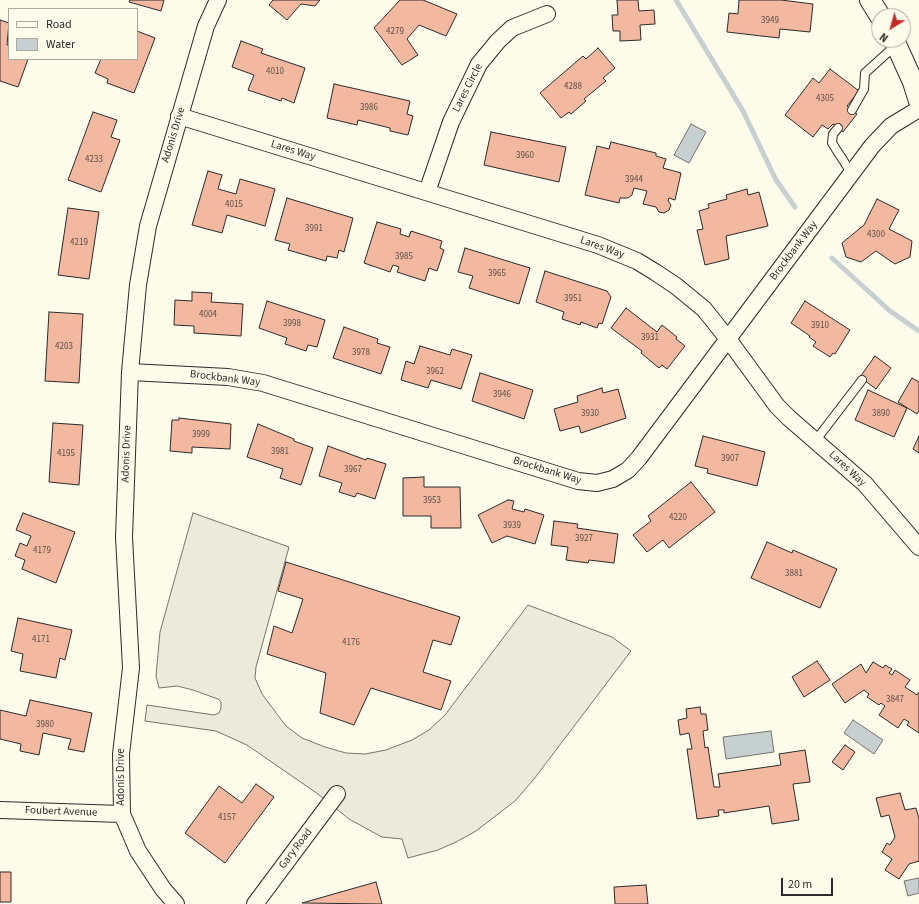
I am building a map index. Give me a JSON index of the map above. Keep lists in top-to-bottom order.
{
  "streets": {
    "street": [
      "Lares Circle",
      "Adonis Drive",
      "Lares Way",
      "Brockbank Way",
      "Foubert Avenue",
      "Gary Road"
    ]
  },
  "crossings": [
    ["Lares Circle", "Lares Way"],
    ["Adonis Drive", "Lares Way"],
    ["Adonis Drive", "Brockbank Way"],
    ["Adonis Drive", "Foubert Avenue"],
    ["Lares Way", "Brockbank Way"]
  ],
  "house_numbers": [
    "3949",
    "4279",
    "4010",
    "4288",
    "4305",
    "3986",
    "3960",
    "4233",
    "3944",
    "4015",
    "3991",
    "4300",
    "4219",
    "3985",
    "3965",
    "3951",
    "4004",
    "3998",
    "3910",
    "3931",
    "4203",
    "3978",
    "3962",
    "3946",
    "3930",
    "3890",
    "3999",
    "3981",
    "4195",
    "3907",
    "3967",
    "3953",
    "4220",
    "3939",
    "3927",
    "4179",
    "3881",
    "4171",
    "4176",
    "3847",
    "3980",
    "4157"
  ],
  "legend": ["Road", "Water"],
  "scale_bar": "20 m",
  "north": "bottom left"
}
